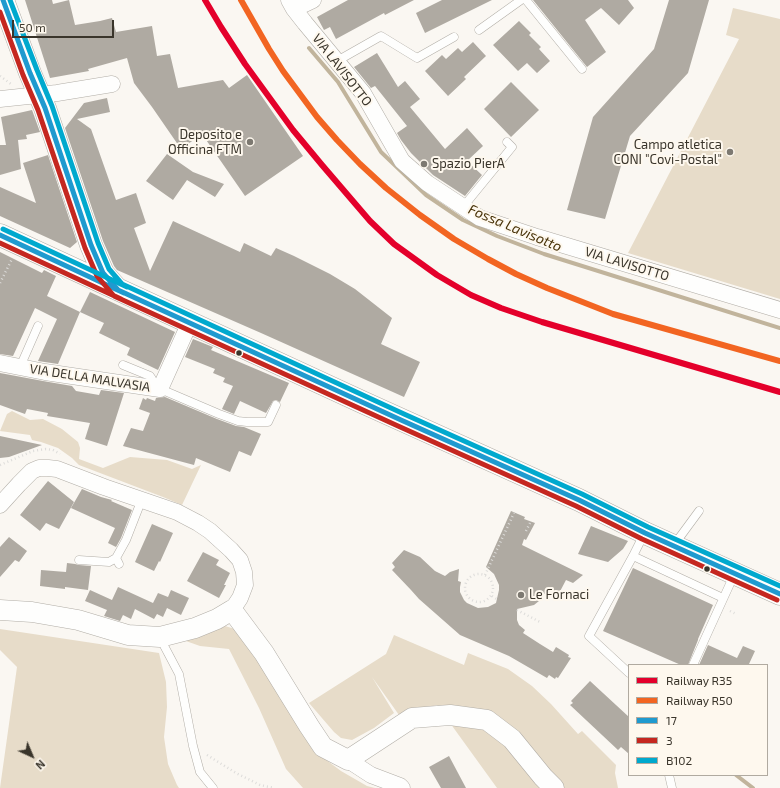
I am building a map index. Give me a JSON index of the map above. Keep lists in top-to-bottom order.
{
  "streets": {
    "street": ["VIA LAVISOTTO", "VIA DELLA MALVASIA"]
  },
  "water": ["Fossa Lavisotto"],
  "places": [
    "Deposito e Officina FTM",
    "Campo atletica CONI \"Covi-Postal\"",
    "Spazio PierA",
    "Le Fornaci"
  ],
  "lines": [
    "rail line R35",
    "rail line R50",
    "transit line 17",
    "transit line B102",
    "transit line 3"
  ],
  "legend": [
    "Railway R35",
    "Railway R50",
    "17",
    "3",
    "B102"
  ],
  "scale_bar": "50 m",
  "north": "bottom right"
}
